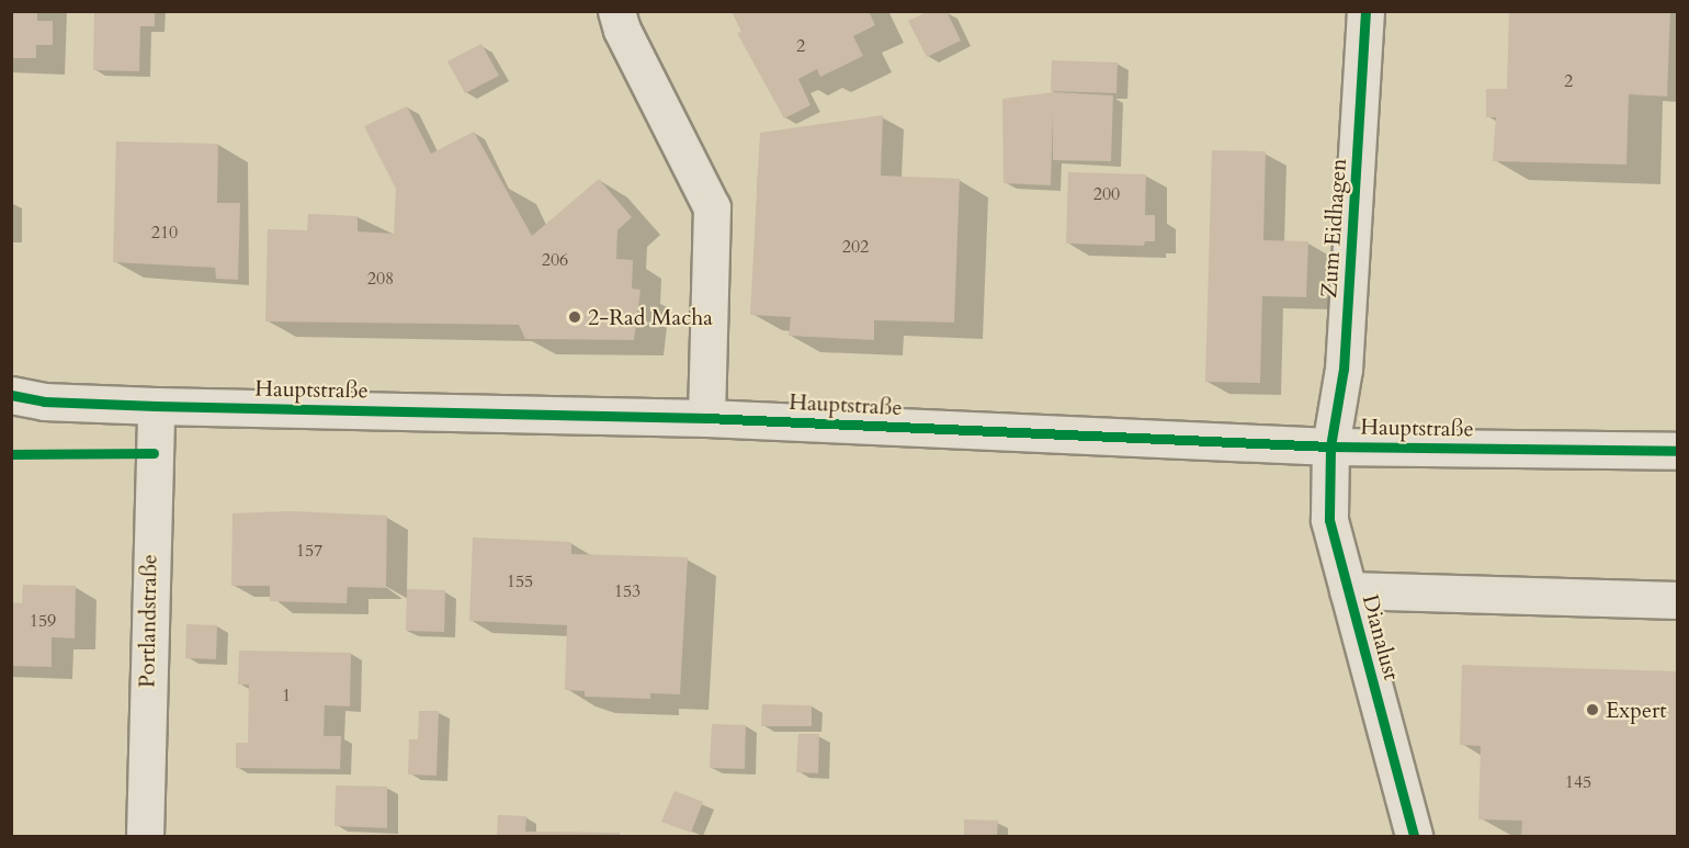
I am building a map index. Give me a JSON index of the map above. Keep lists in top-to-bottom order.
{
  "streets": {
    "street": [
      "Zum Eidhagen",
      "Hauptstraße",
      "Portlandstraße",
      "Dianalust"
    ]
  },
  "crossings": [
    ["Zum Eidhagen", "Hauptstraße"],
    ["Zum Eidhagen", "Dianalust"],
    ["Hauptstraße", "Portlandstraße"],
    ["Hauptstraße", "Dianalust"]
  ],
  "places": ["2-Rad Macha", "Expert"],
  "house_numbers": [
    "2",
    "2",
    "200",
    "210",
    "202",
    "206",
    "208",
    "157",
    "155",
    "153",
    "159",
    "1",
    "145"
  ]
}
